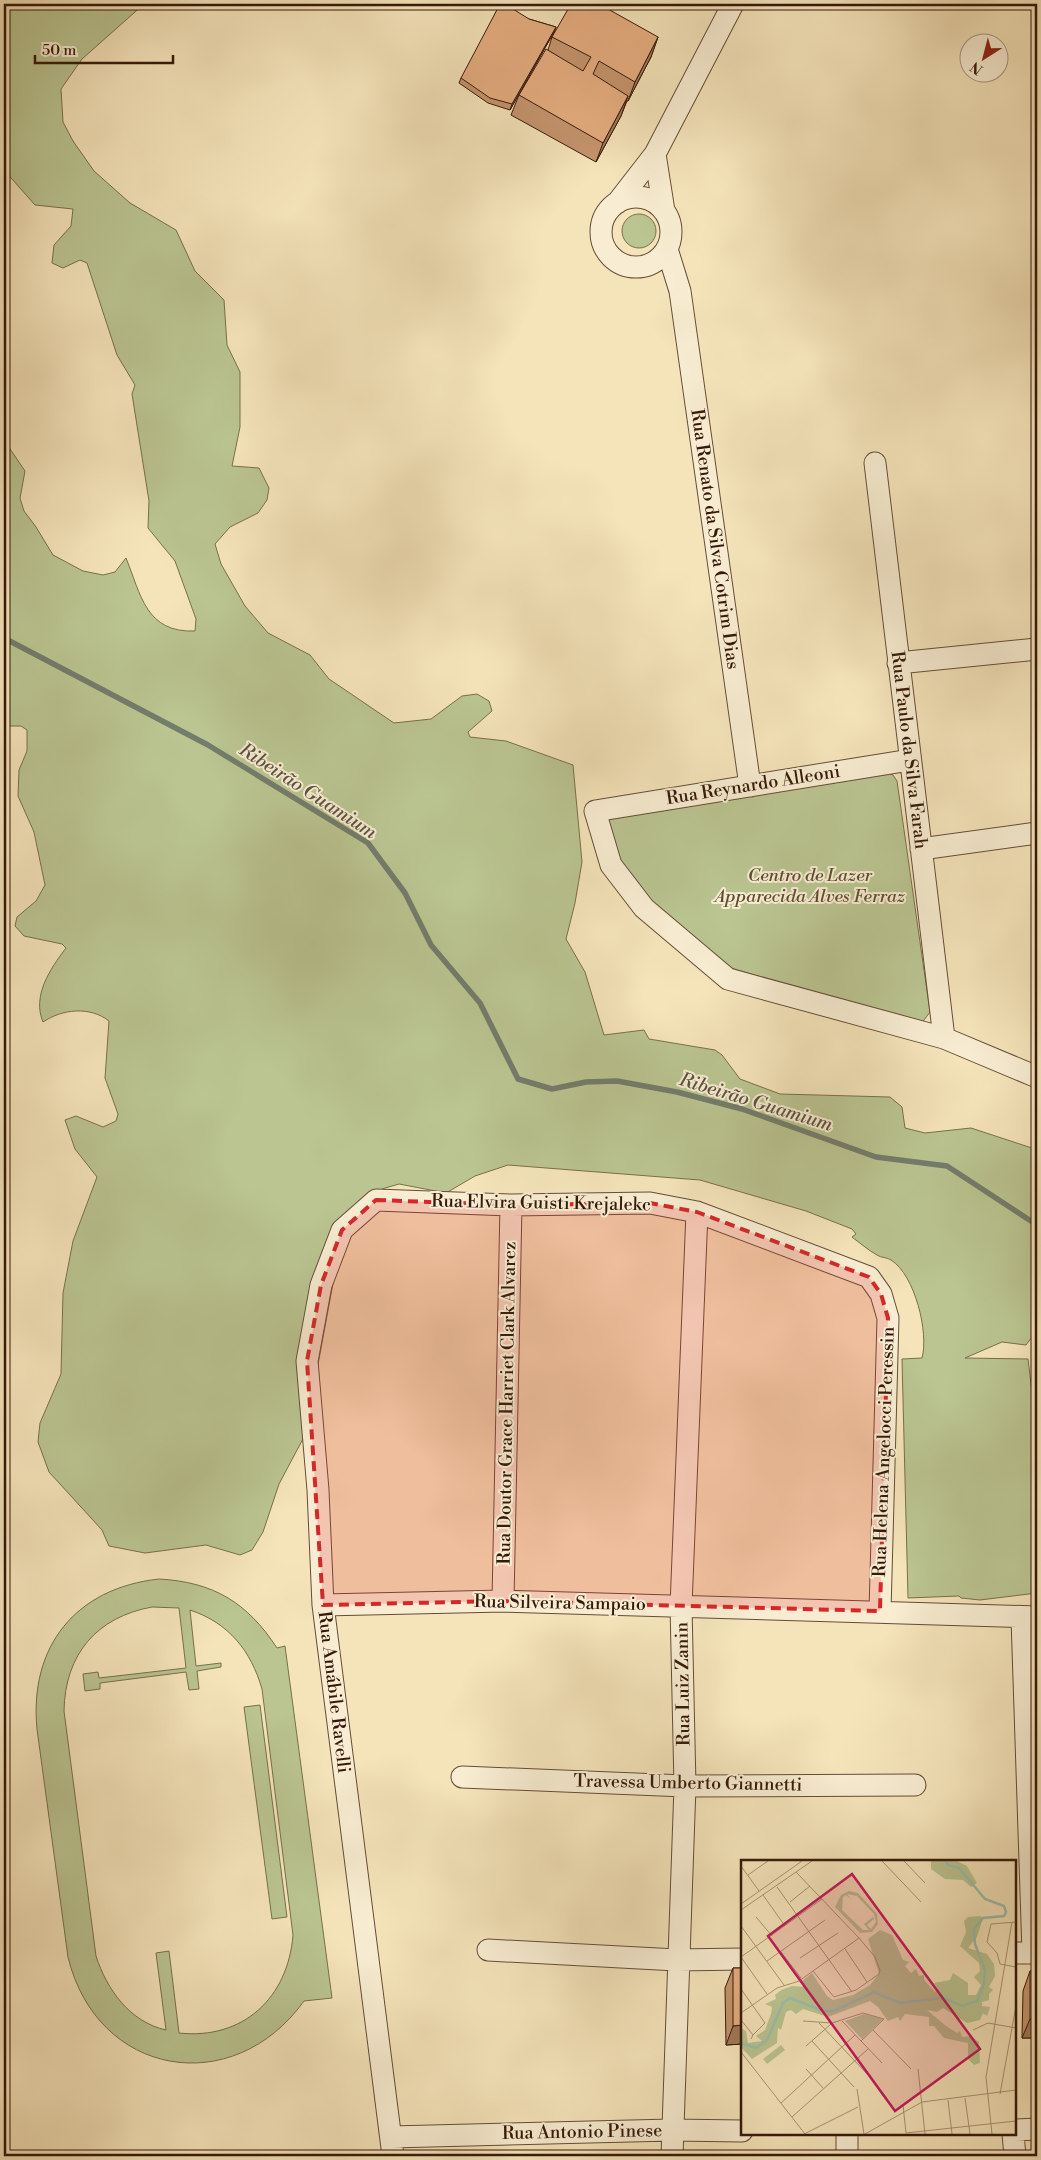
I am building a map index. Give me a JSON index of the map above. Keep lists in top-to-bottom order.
{
  "streets": {
    "street": [
      "Rua Renato da Silva Cotrim Dias",
      "Rua Paulo da Silva Farah",
      "Rua Reynardo Alleoni",
      "Rua Elvira Guisti Krejalekc",
      "Rua Doutor Grace Harriet Clark Alvarez",
      "Rua Helena Angelocci Peressin",
      "Rua Silveira Sampaio",
      "Rua Luiz Zanin",
      "Rua Amábile Ravelli",
      "Travessa Umberto Giannetti",
      "Rua Antonio Pinese"
    ]
  },
  "crossings": [
    ["Rua Renato da Silva Cotrim Dias", "Rua Reynardo Alleoni"],
    ["Rua Paulo da Silva Farah", "Rua Reynardo Alleoni"],
    ["Rua Elvira Guisti Krejalekc", "Rua Doutor Grace Harriet Clark Alvarez"],
    ["Rua Elvira Guisti Krejalekc", "Rua Helena Angelocci Peressin"],
    ["Rua Elvira Guisti Krejalekc", "Rua Luiz Zanin"],
    ["Rua Elvira Guisti Krejalekc", "Rua Amábile Ravelli"],
    ["Rua Doutor Grace Harriet Clark Alvarez", "Rua Silveira Sampaio"],
    ["Rua Helena Angelocci Peressin", "Rua Silveira Sampaio"],
    ["Rua Silveira Sampaio", "Rua Luiz Zanin"],
    ["Rua Silveira Sampaio", "Rua Amábile Ravelli"],
    ["Rua Luiz Zanin", "Travessa Umberto Giannetti"],
    ["Rua Luiz Zanin", "Rua Antonio Pinese"],
    ["Rua Amábile Ravelli", "Rua Antonio Pinese"]
  ],
  "water": ["Ribeirão Guamium"],
  "parks": ["Centro de Lazer Apparecida Alves Ferraz"],
  "scale_bar": "50 m",
  "north": "bottom left"
}
